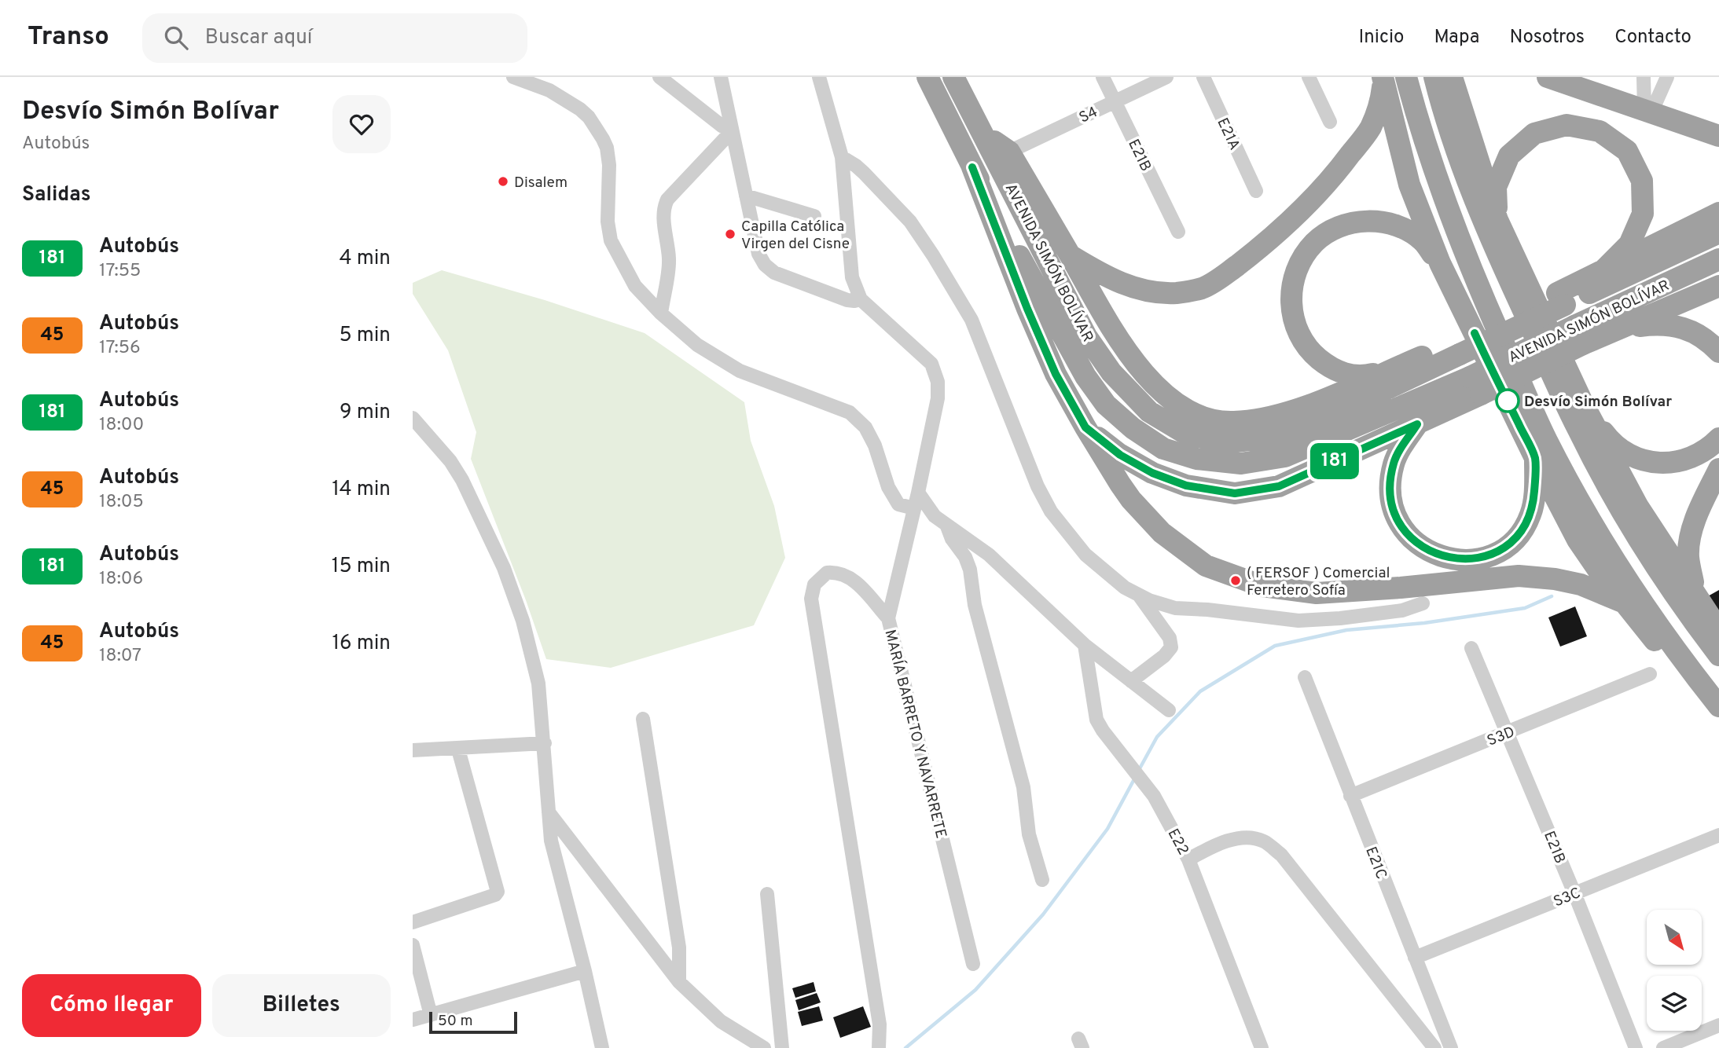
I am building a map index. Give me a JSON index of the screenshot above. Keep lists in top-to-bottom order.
{
  "streets": {
    "highway": ["AVENIDA SIMÓN BOLÍVAR"],
    "street": [
      "S4",
      "E21A",
      "E21B",
      "MARÍA BARRETO Y NAVARRETE",
      "S3D",
      "E22",
      "E21C",
      "S3C"
    ]
  },
  "crossings": [
    ["S4", "E21B"],
    ["E21B", "S3D"],
    ["E21B", "S3C"],
    ["S3D", "E21C"],
    ["E21C", "S3C"]
  ],
  "places": [
    "Disalem",
    "Capilla Católica Virgen del Cisne",
    "Desvío Simón Bolívar",
    "( FERSOF ) Comercial Ferretero Sofía"
  ],
  "lines": ["bus line 181"],
  "scale_bar": "50 m",
  "north": "bottom right",
  "page": {
    "header": "Transo",
    "search": "Buscar aquí",
    "nav": [
      "Inicio",
      "Mapa",
      "Nosotros",
      "Contacto"
    ],
    "heading": [
      ["Desvío Simón Bolívar", "Autobús"],
      "Salidas"
    ],
    "on_map": "181",
    "list": [
      {
        "mark": "181",
        "name": "Autobús",
        "note": "17:55",
        "value": "4 min"
      },
      {
        "mark": "45",
        "name": "Autobús",
        "note": "17:56",
        "value": "5 min"
      },
      {
        "mark": "181",
        "name": "Autobús",
        "note": "18:00",
        "value": "9 min"
      },
      {
        "mark": "45",
        "name": "Autobús",
        "note": "18:05",
        "value": "14 min"
      },
      {
        "mark": "181",
        "name": "Autobús",
        "note": "18:06",
        "value": "15 min"
      },
      {
        "mark": "45",
        "name": "Autobús",
        "note": "18:07",
        "value": "16 min"
      }
    ],
    "buttons": ["Cómo llegar", "Billetes"],
    "scale": "50 m"
  }
}
